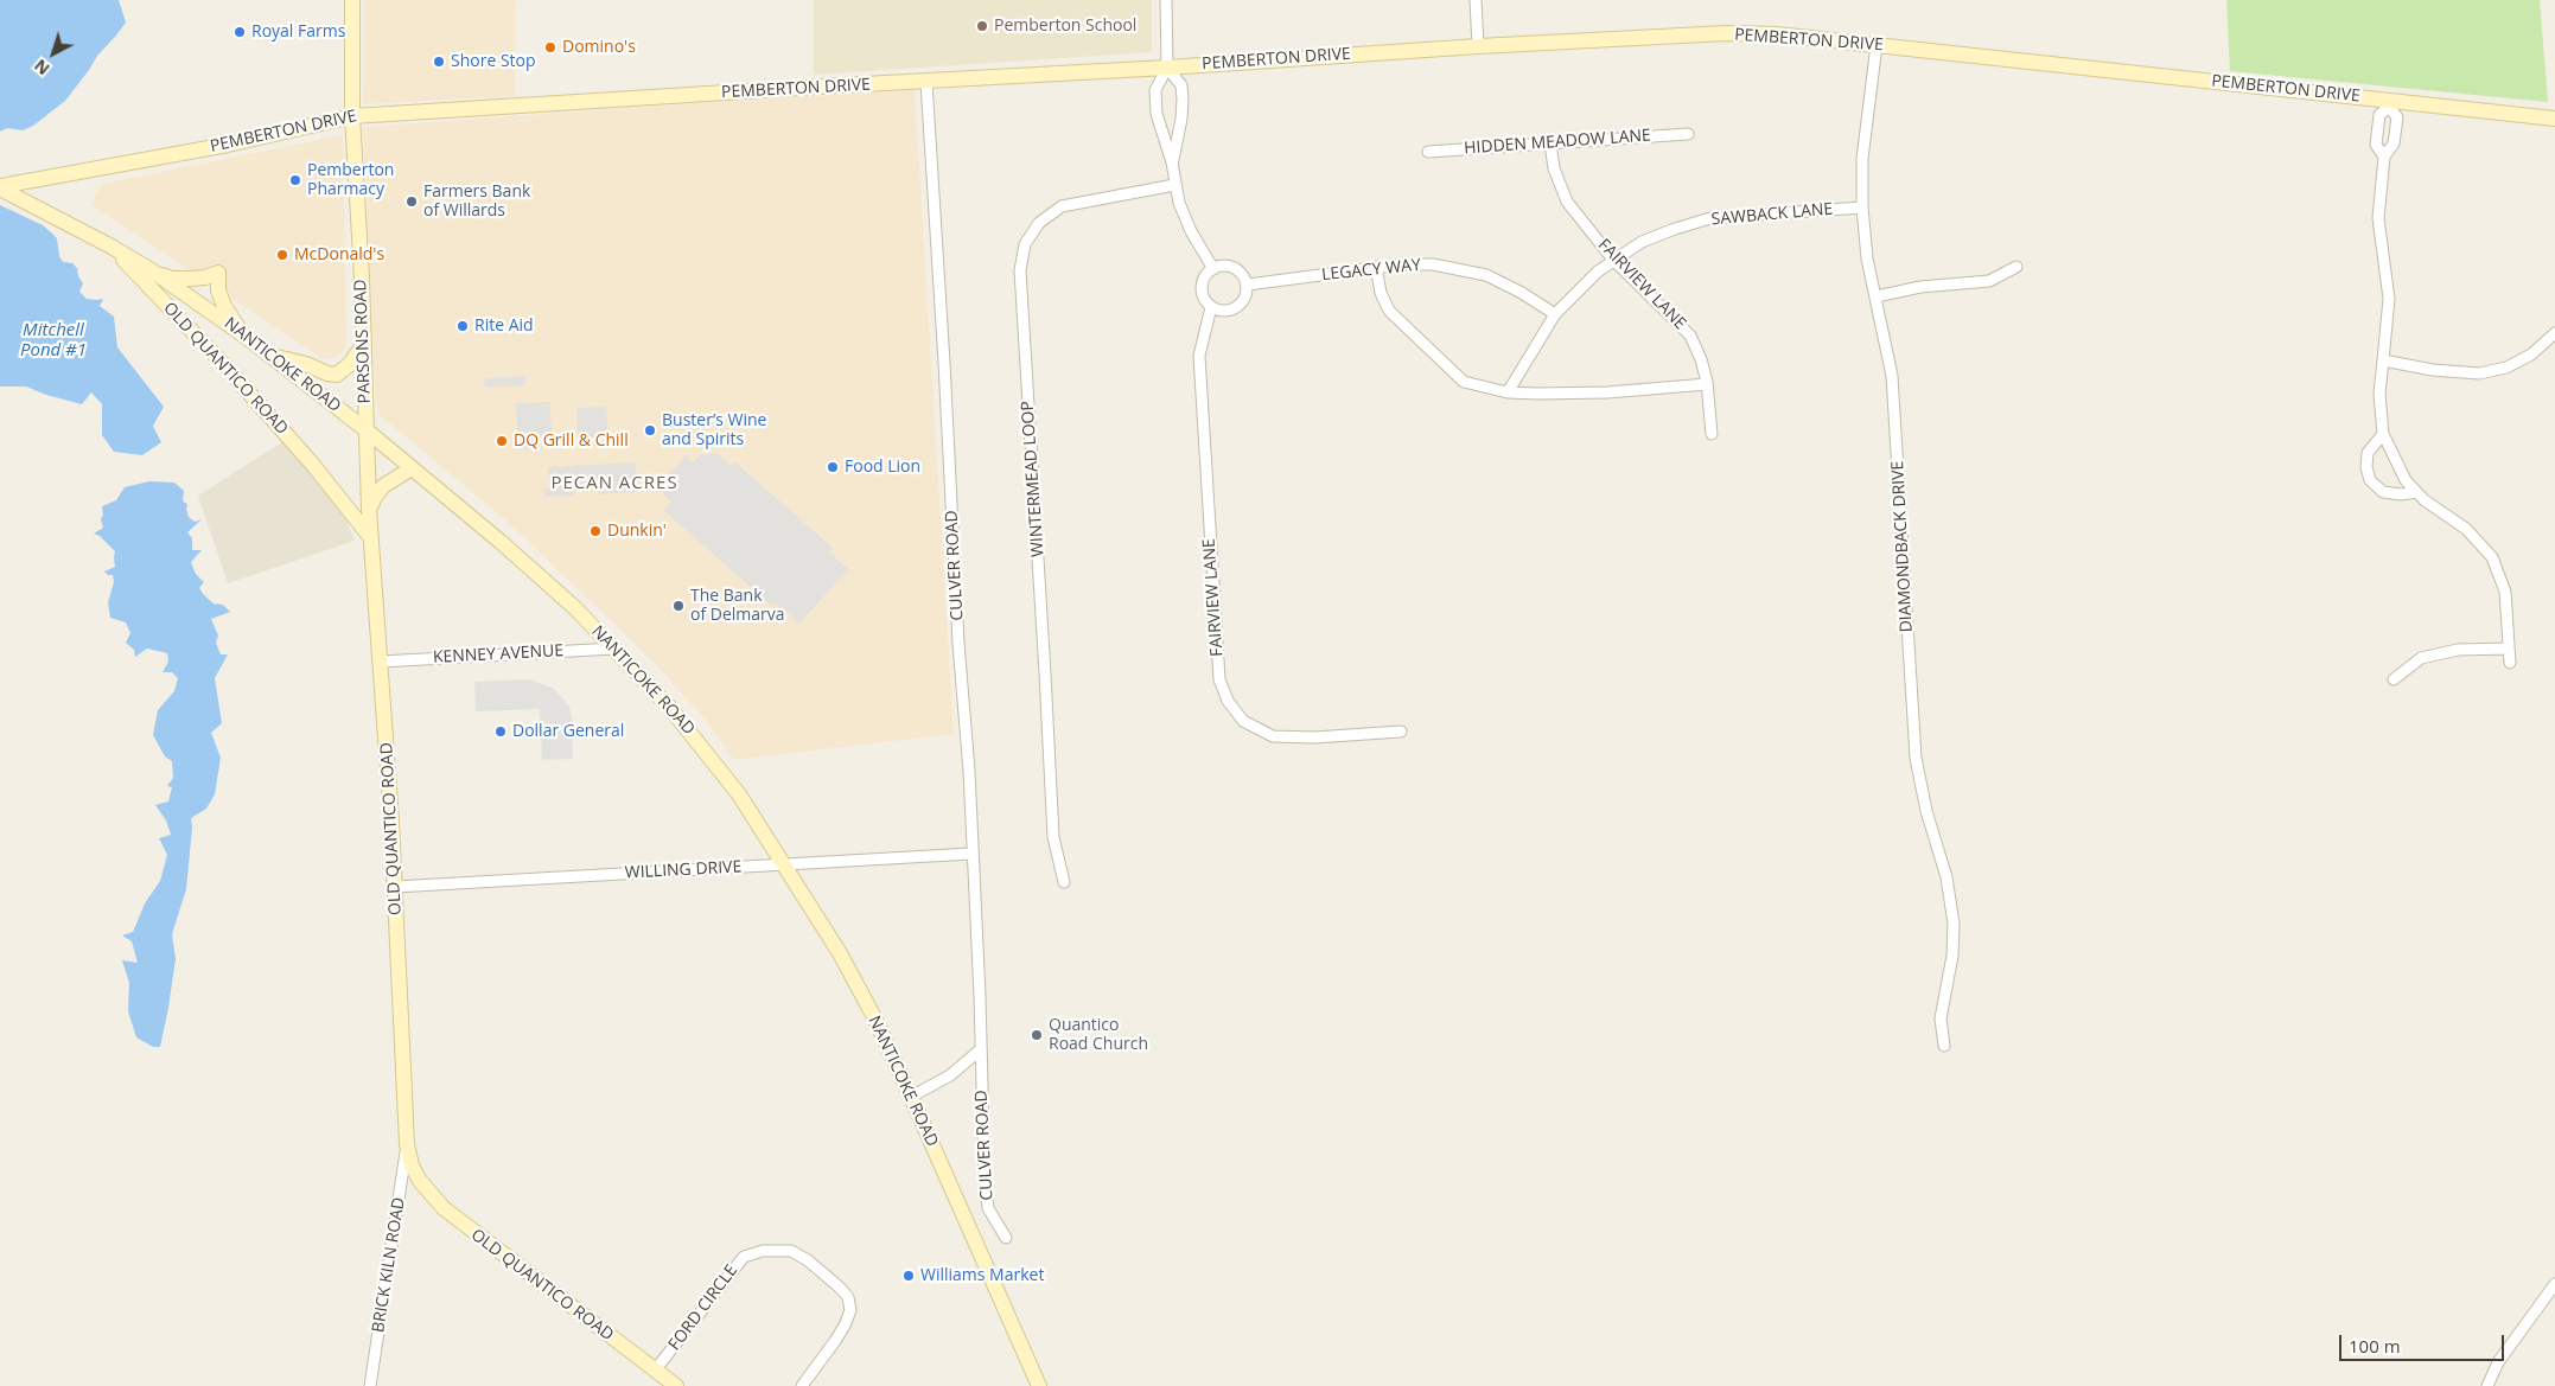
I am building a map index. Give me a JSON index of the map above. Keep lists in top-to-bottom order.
{
  "streets": {
    "street": [
      "PEMBERTON DRIVE",
      "HIDDEN MEADOW LANE",
      "SAWBACK LANE",
      "LEGACY WAY",
      "FAIRVIEW LANE",
      "PARSONS ROAD",
      "NANTICOKE ROAD",
      "OLD QUANTICO ROAD",
      "WINTERMEAD LOOP",
      "DIAMONDBACK DRIVE",
      "CULVER ROAD",
      "KENNEY AVENUE",
      "WILLING DRIVE",
      "BRICK KILN ROAD",
      "FORD CIRCLE"
    ]
  },
  "crossings": [
    ["PEMBERTON DRIVE", "PARSONS ROAD"],
    ["PEMBERTON DRIVE", "NANTICOKE ROAD"],
    ["PEMBERTON DRIVE", "DIAMONDBACK DRIVE"],
    ["PEMBERTON DRIVE", "CULVER ROAD"],
    ["HIDDEN MEADOW LANE", "FAIRVIEW LANE"],
    ["SAWBACK LANE", "LEGACY WAY"],
    ["SAWBACK LANE", "FAIRVIEW LANE"],
    ["SAWBACK LANE", "DIAMONDBACK DRIVE"],
    ["LEGACY WAY", "FAIRVIEW LANE"],
    ["PARSONS ROAD", "NANTICOKE ROAD"],
    ["PARSONS ROAD", "OLD QUANTICO ROAD"],
    ["NANTICOKE ROAD", "OLD QUANTICO ROAD"],
    ["NANTICOKE ROAD", "KENNEY AVENUE"],
    ["NANTICOKE ROAD", "WILLING DRIVE"],
    ["OLD QUANTICO ROAD", "KENNEY AVENUE"],
    ["OLD QUANTICO ROAD", "WILLING DRIVE"],
    ["OLD QUANTICO ROAD", "BRICK KILN ROAD"],
    ["OLD QUANTICO ROAD", "FORD CIRCLE"],
    ["CULVER ROAD", "WILLING DRIVE"]
  ],
  "districts": ["PECAN ACRES"],
  "water": ["Mitchell Pond #1"],
  "places": [
    "Pemberton School",
    "Royal Farms",
    "Domino's",
    "Shore Stop",
    "Pemberton Pharmacy",
    "Farmers Bank of Willards",
    "McDonald's",
    "Rite Aid",
    "Buster’s Wine and Spirits",
    "DQ Grill & Chill",
    "Food Lion",
    "Dunkin'",
    "The Bank of Delmarva",
    "Dollar General",
    "Quantico Road Church",
    "Williams Market"
  ],
  "scale_bar": "100 m",
  "north": "bottom left"
}
